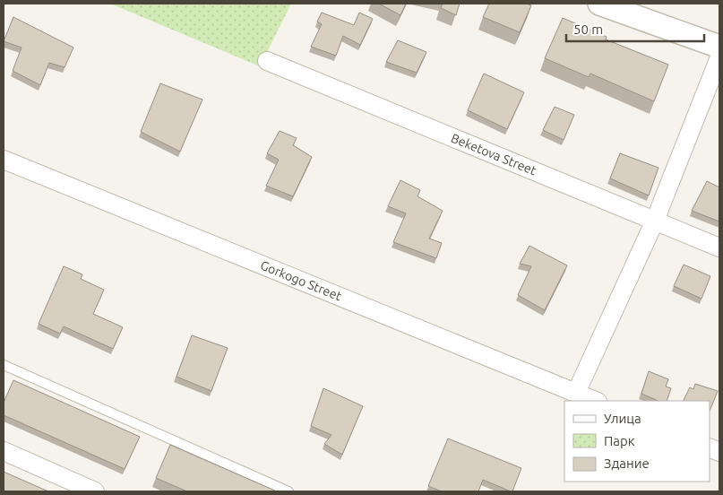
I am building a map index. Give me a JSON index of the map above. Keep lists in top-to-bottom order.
{
  "streets": {
    "street": ["Beketova Street", "Gorkogo Street"]
  },
  "legend": ["Улица", "Парк", "Здание"],
  "scale_bar": "50 m"
}
